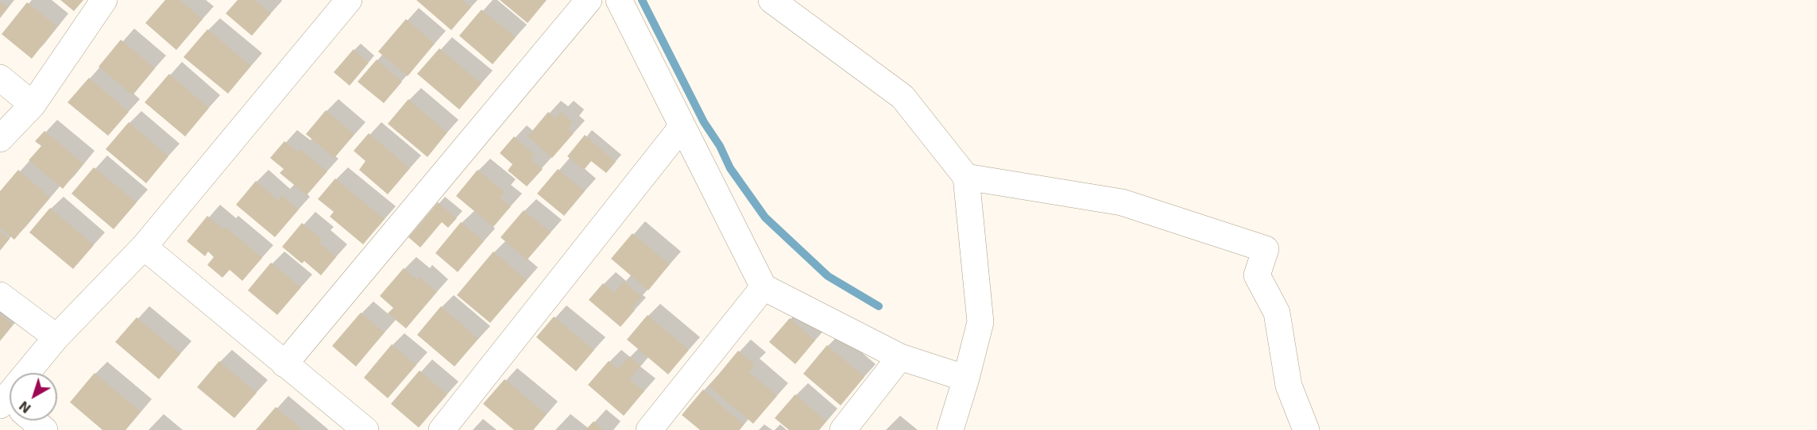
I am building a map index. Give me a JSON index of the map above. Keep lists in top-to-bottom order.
{
  "north": "bottom left"
}
